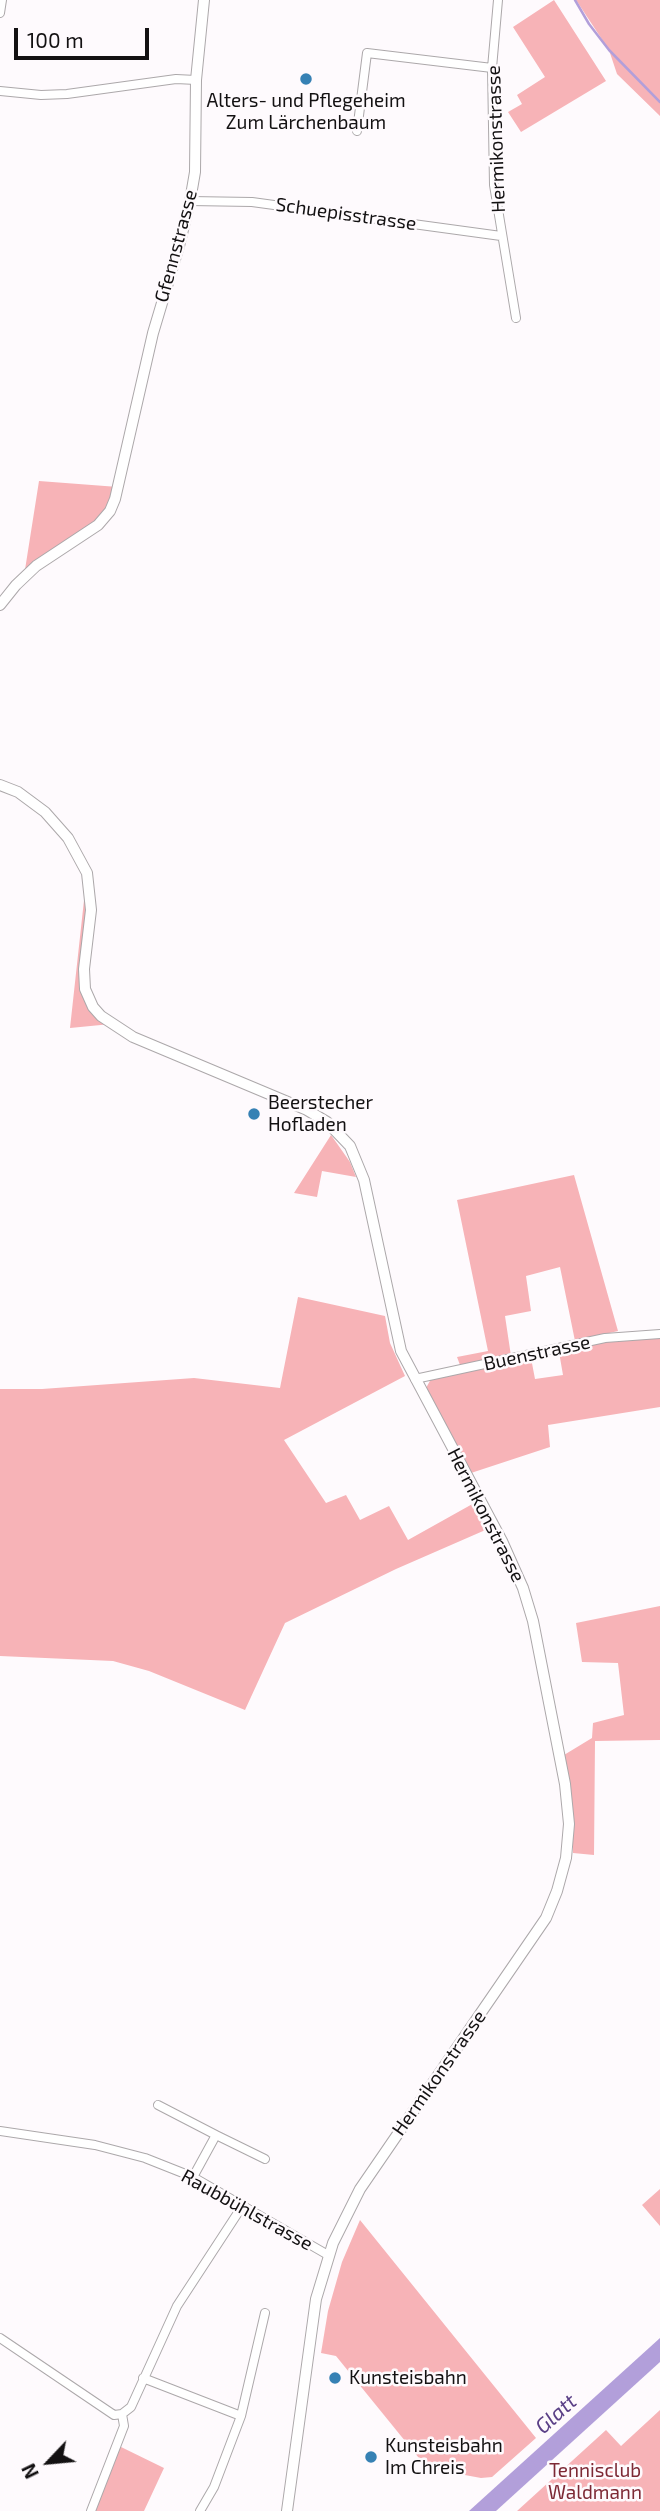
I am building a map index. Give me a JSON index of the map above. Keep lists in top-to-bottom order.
{
  "streets": {
    "street": [
      "Hermikonstrasse",
      "Schuepisstrasse",
      "Gfennstrasse",
      "Buenstrasse",
      "Raubbühlstrasse"
    ]
  },
  "crossings": [
    ["Hermikonstrasse", "Schuepisstrasse"],
    ["Hermikonstrasse", "Buenstrasse"],
    ["Hermikonstrasse", "Raubbühlstrasse"],
    ["Schuepisstrasse", "Gfennstrasse"]
  ],
  "water": ["Glatt"],
  "parks": ["Tennisclub Waldmann"],
  "places": [
    "Alters- und Pflegeheim Zum Lärchenbaum",
    "Beerstecher Hofladen",
    "Kunsteisbahn",
    "Kunsteisbahn Im Chreis"
  ],
  "scale_bar": "100 m",
  "north": "bottom left"
}
